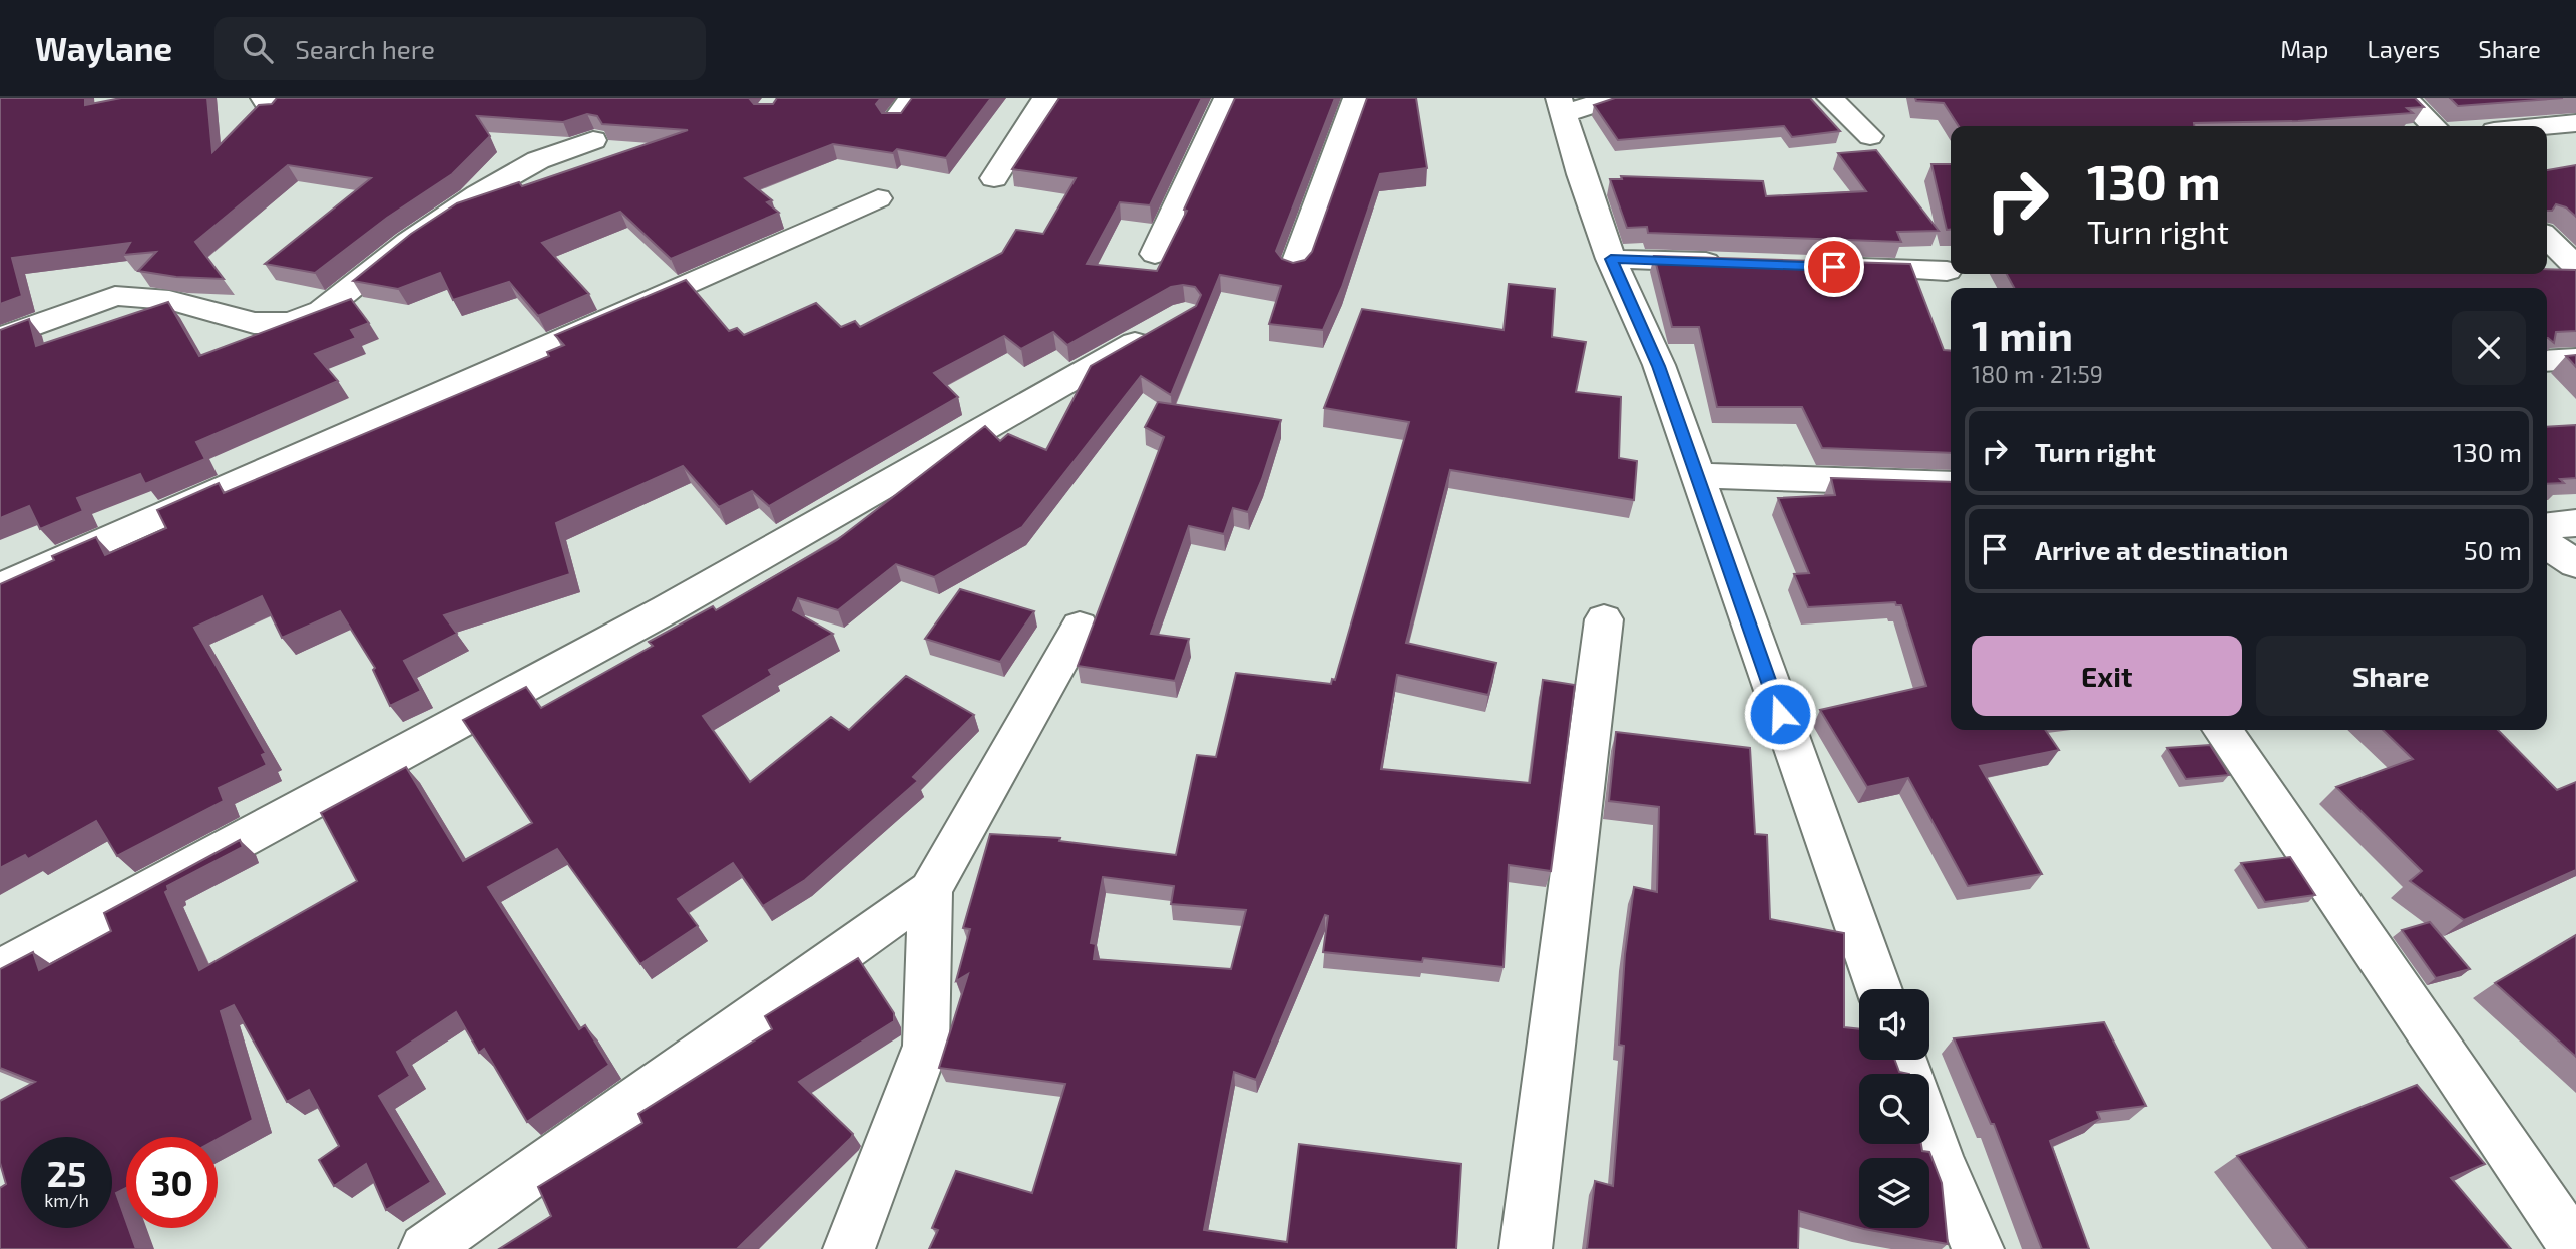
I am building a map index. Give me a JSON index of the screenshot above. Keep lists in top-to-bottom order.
{
  "page": {
    "header": "Waylane",
    "search": "Search here",
    "nav": ["Map", "Layers", "Share"],
    "turn": ["130 m", "Turn right"],
    "heading": ["1 min", "180 m · 21:59"],
    "list": [
      {
        "name": "Turn right",
        "value": "130 m"
      },
      {
        "name": "Arrive at destination",
        "value": "50 m"
      }
    ],
    "buttons": ["Exit", "Share"],
    "speed": "25 km/h",
    "limit": "30"
  }
}
